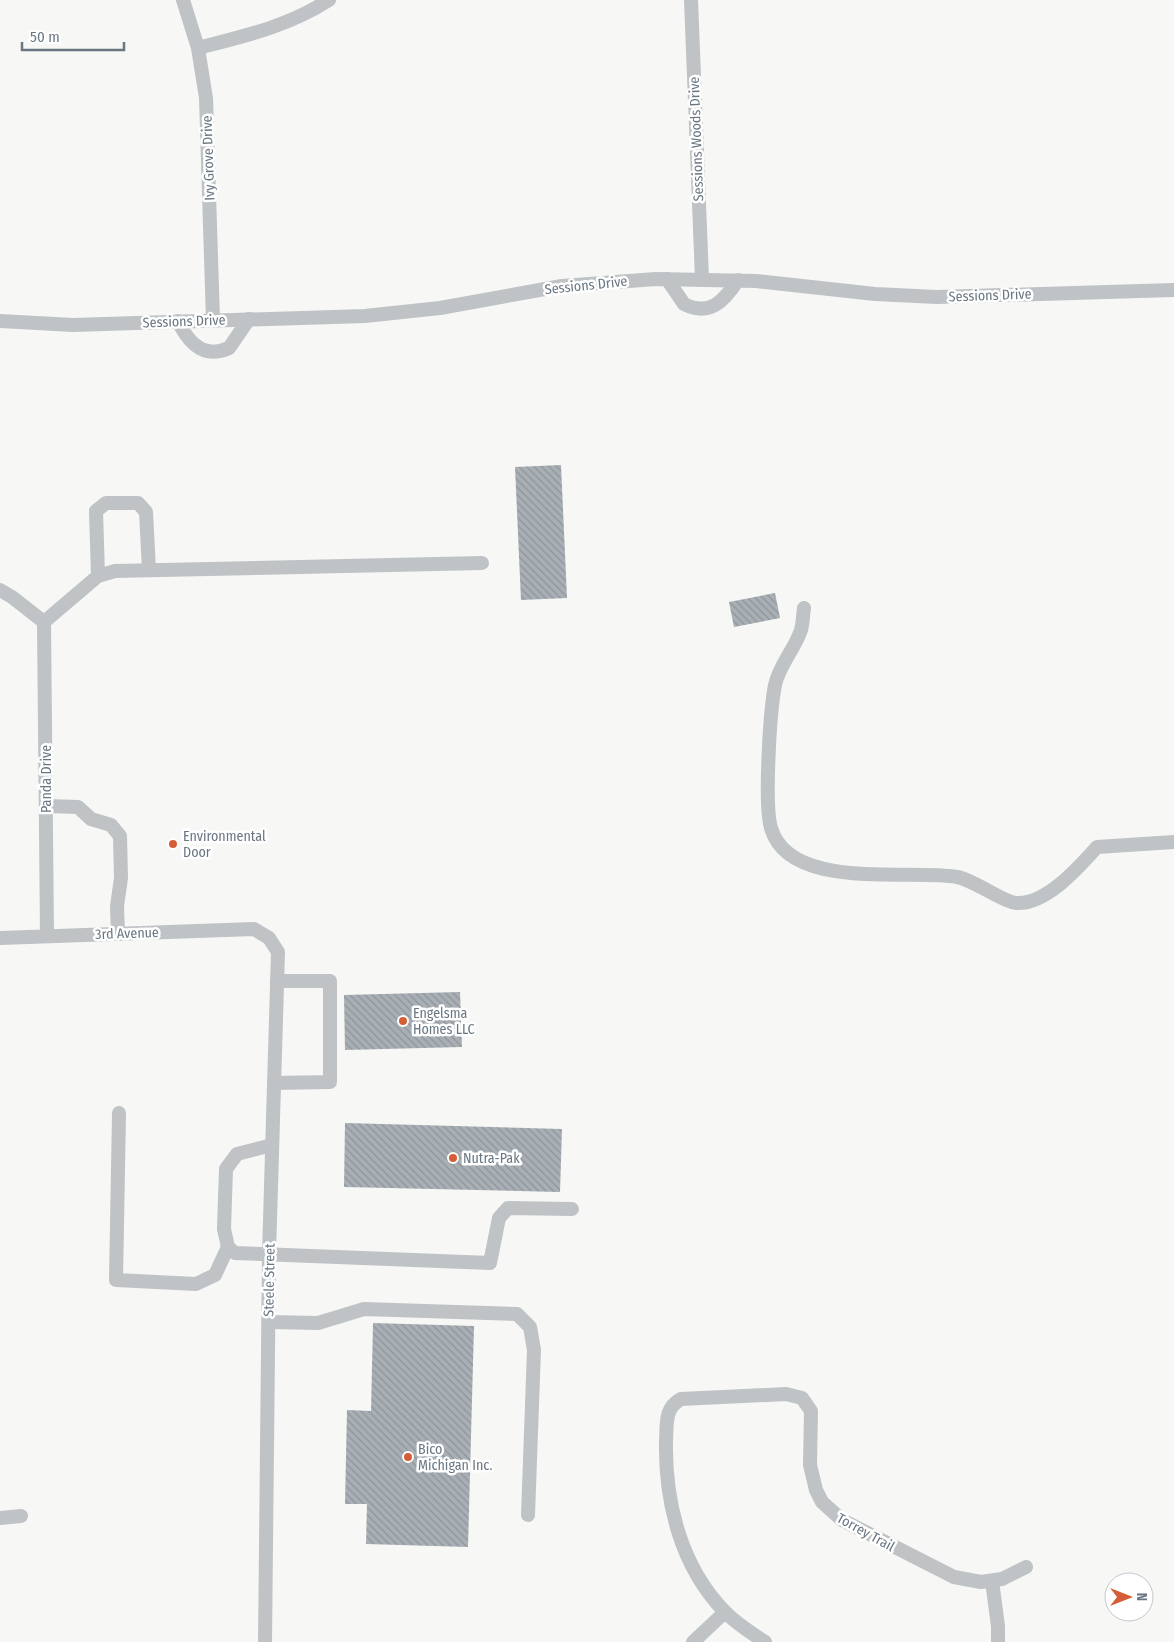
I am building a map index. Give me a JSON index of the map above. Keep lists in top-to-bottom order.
{
  "streets": {
    "street": [
      "Sessions Woods Drive",
      "Ivy Grove Drive",
      "Sessions Drive",
      "Panda Drive",
      "3rd Avenue",
      "Steele Street",
      "Torrey Trail"
    ]
  },
  "crossings": [
    ["Sessions Woods Drive", "Sessions Drive"],
    ["Ivy Grove Drive", "Sessions Drive"],
    ["Panda Drive", "3rd Avenue"],
    ["3rd Avenue", "Steele Street"]
  ],
  "places": [
    "Environmental Door",
    "Engelsma Homes LLC",
    "Nutra-Pak",
    "Bico Michigan Inc."
  ],
  "scale_bar": "50 m",
  "north": "right"
}
